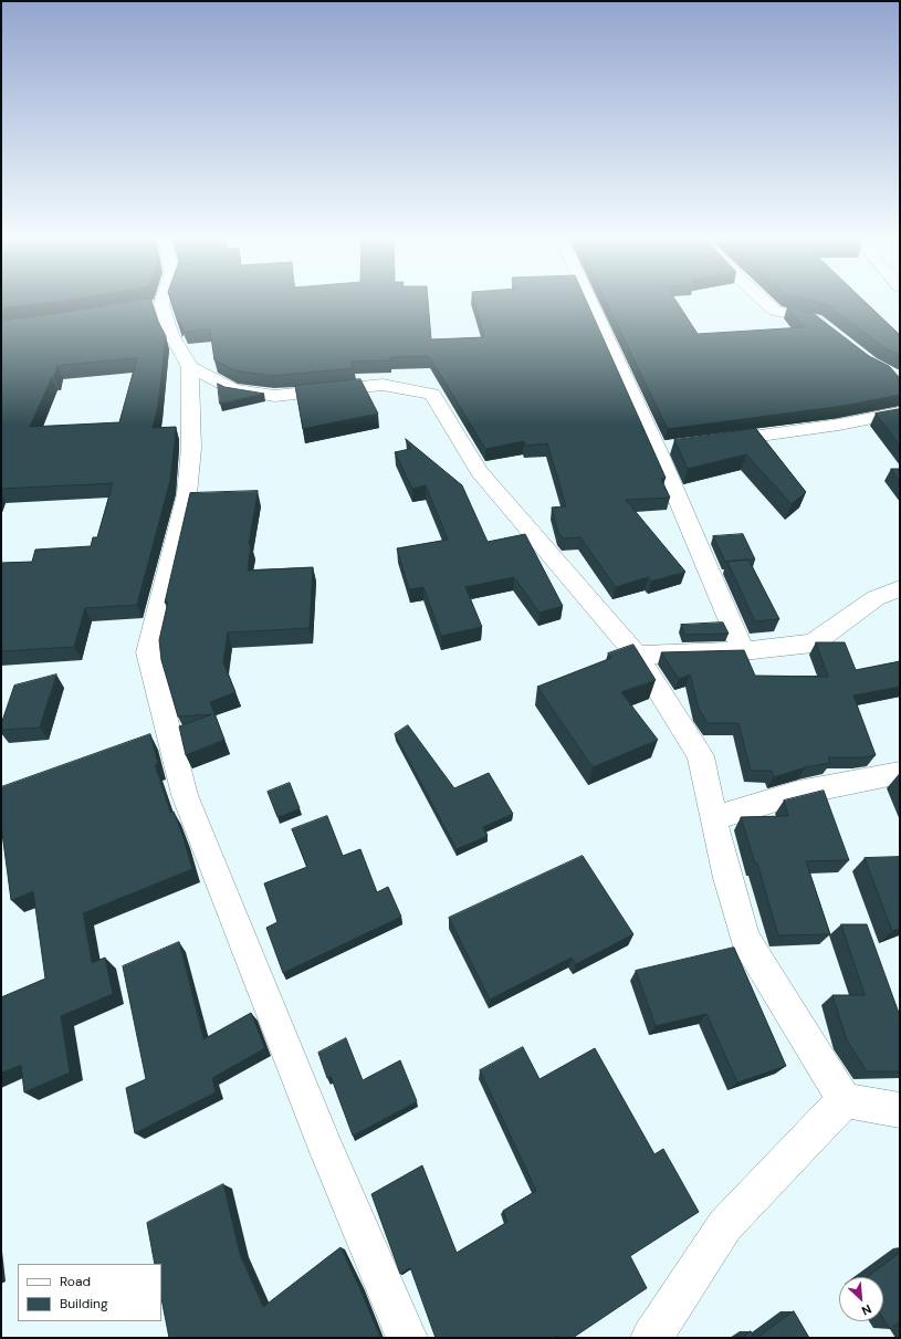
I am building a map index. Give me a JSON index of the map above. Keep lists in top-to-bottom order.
{
  "legend": ["Road", "Building"],
  "north": "bottom right"
}
